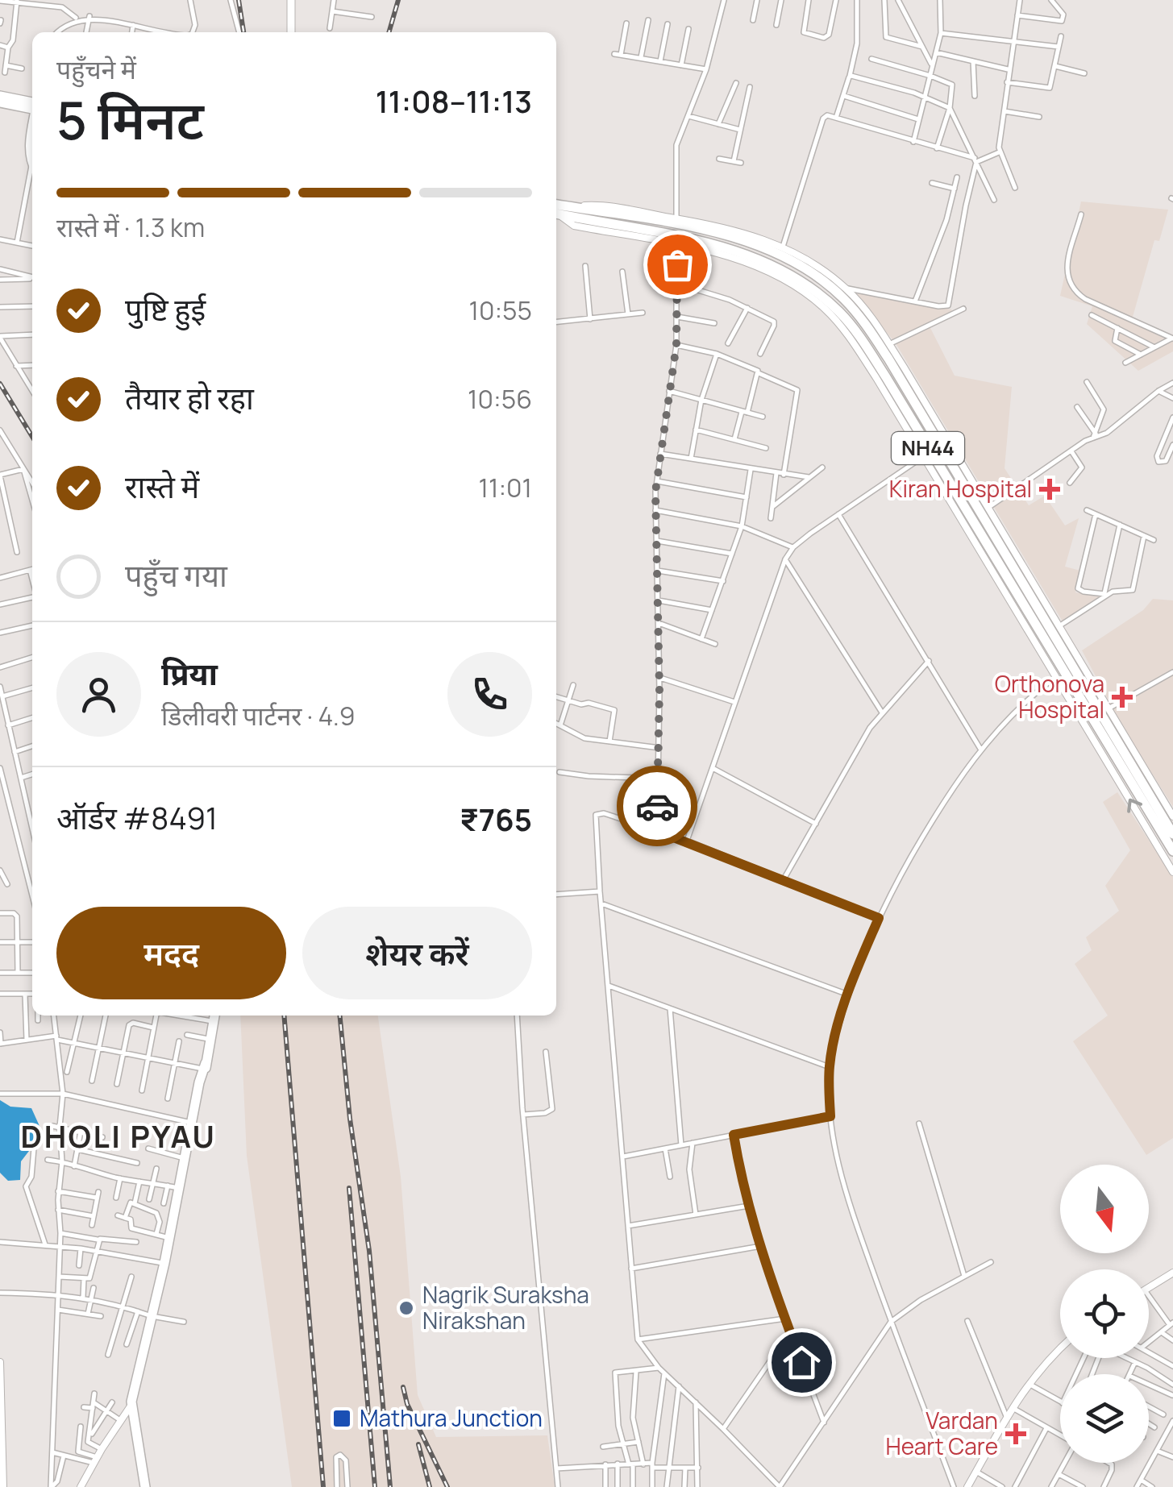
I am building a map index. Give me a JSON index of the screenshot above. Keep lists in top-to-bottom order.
{
  "streets": {
    "highway": ["NH44"]
  },
  "districts": ["DHOLI PYAU"],
  "places": {
    "health": ["Kiran Hospital", "Orthonova Hospital", "Vardan Heart Care"],
    "other": ["Nagrik Suraksha Nirakshan"],
    "transit": ["Mathura Junction"]
  },
  "north": "bottom",
  "page": {
    "heading": ["5 मिनट", "पहुँचने में", "11:08–11:13"],
    "panel": [
      "प्रिया",
      "डिलीवरी पार्टनर · 4.9",
      "ऑर्डर #8491",
      "₹765"
    ],
    "bar": "रास्ते में · 1.3 km",
    "list": [
      ["पुष्टि हुई", "10:55"],
      ["तैयार हो रहा", "10:56"],
      ["रास्ते में", "11:01"],
      "पहुँच गया"
    ],
    "buttons": ["मदद", "शेयर करें"]
  }
}
